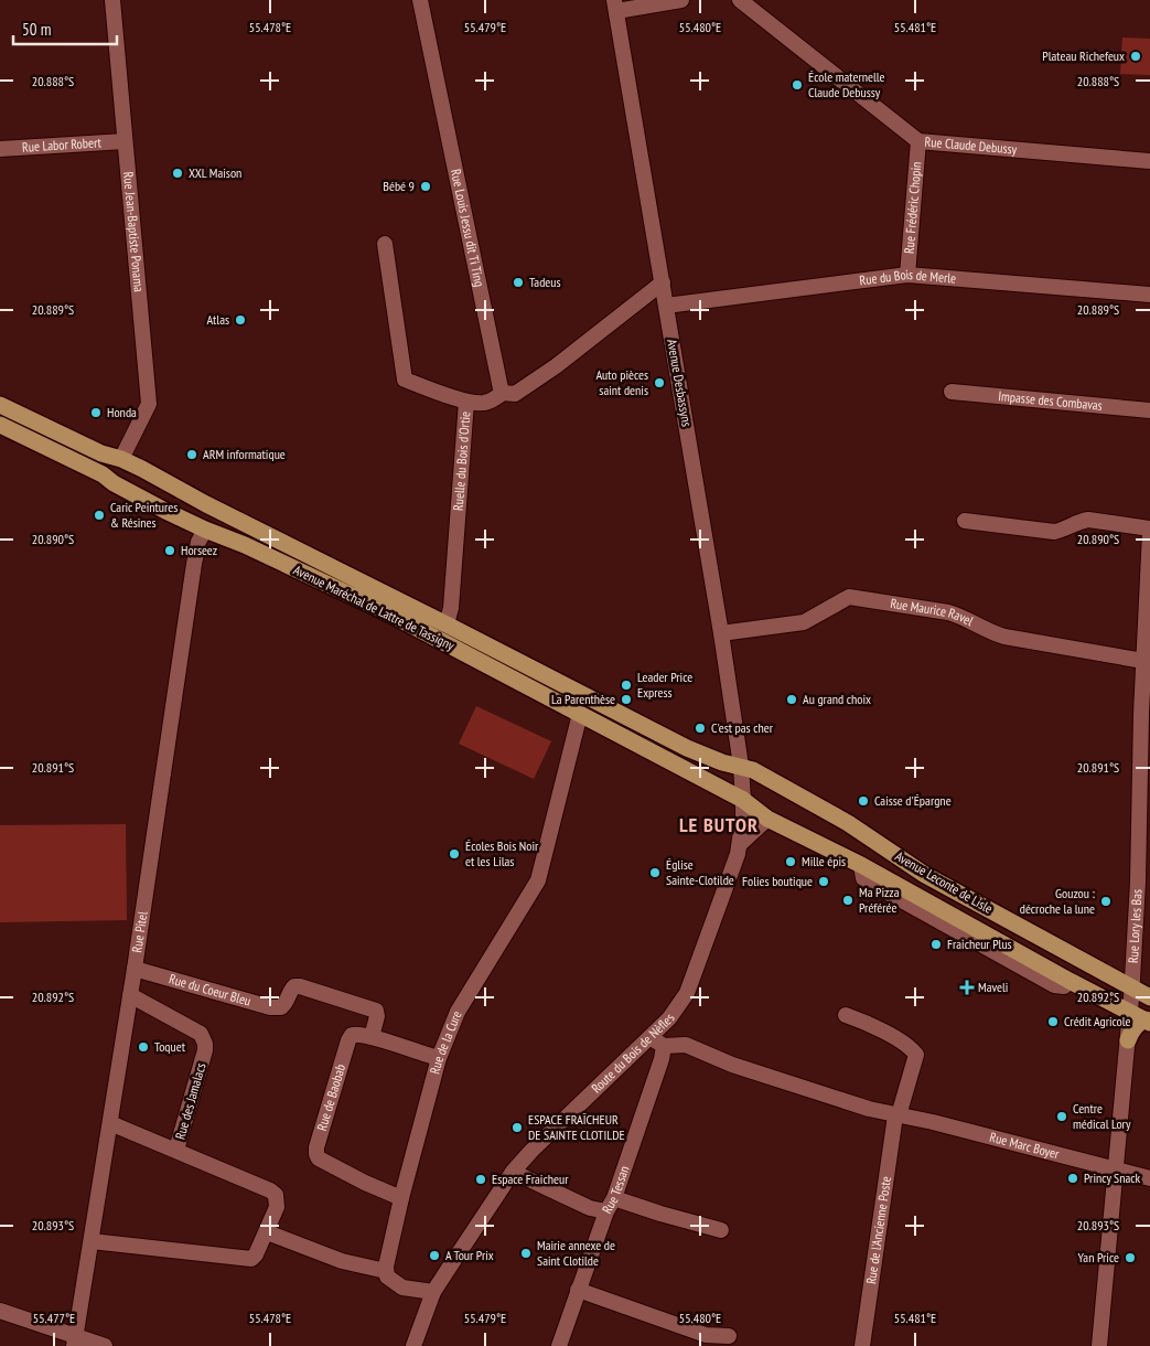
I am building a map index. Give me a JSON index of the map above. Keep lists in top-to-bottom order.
{
  "streets": {
    "main road": ["Avenue Maréchal de Lattre de Tassigny", "Avenue Leconte de Lisle"],
    "street": [
      "Rue Labor Robert",
      "Rue Claude Debussy",
      "Rue Frédéric Chopin",
      "Rue Louis Jessu dit Ti Ting",
      "Rue Jean-Baptiste Ponama",
      "Rue du Bois de Merle",
      "Avenue Desbassyns",
      "Impasse des Combavas",
      "Ruelle du Bois d'Ortie",
      "Rue Maurice Ravel",
      "Rue Lory les Bas",
      "Rue Pitel",
      "Rue du Coeur Bleu",
      "Rue de la Cure",
      "Route du Bois de Nèfles",
      "Rue de Baobab",
      "Rue des Jamalacs",
      "Rue Marc Boyer",
      "Rue Tessan",
      "Rue de l'Ancienne Poste"
    ]
  },
  "crossings": [
    ["Rue Labor Robert", "Rue Jean-Baptiste Ponama"],
    ["Rue Claude Debussy", "Rue Frédéric Chopin"],
    ["Rue Frédéric Chopin", "Rue du Bois de Merle"],
    ["Rue Jean-Baptiste Ponama", "Avenue Maréchal de Lattre de Tassigny"],
    ["Rue du Bois de Merle", "Avenue Desbassyns"],
    ["Avenue Desbassyns", "Avenue Maréchal de Lattre de Tassigny"],
    ["Avenue Desbassyns", "Rue Maurice Ravel"],
    ["Avenue Desbassyns", "Avenue Leconte de Lisle"],
    ["Avenue Desbassyns", "Route du Bois de Nèfles"],
    ["Ruelle du Bois d'Ortie", "Avenue Maréchal de Lattre de Tassigny"],
    ["Avenue Maréchal de Lattre de Tassigny", "Avenue Leconte de Lisle"],
    ["Avenue Maréchal de Lattre de Tassigny", "Rue Pitel"],
    ["Avenue Maréchal de Lattre de Tassigny", "Rue de la Cure"],
    ["Avenue Maréchal de Lattre de Tassigny", "Route du Bois de Nèfles"],
    ["Rue Maurice Ravel", "Rue Lory les Bas"],
    ["Avenue Leconte de Lisle", "Rue Lory les Bas"],
    ["Avenue Leconte de Lisle", "Route du Bois de Nèfles"],
    ["Rue Pitel", "Rue du Coeur Bleu"],
    ["Rue Pitel", "Rue des Jamalacs"],
    ["Rue du Coeur Bleu", "Rue de Baobab"],
    ["Rue de la Cure", "Rue de Baobab"],
    ["Rue Marc Boyer", "Rue Tessan"],
    ["Rue Marc Boyer", "Rue de l'Ancienne Poste"]
  ],
  "districts": ["LE BUTOR"],
  "places": {
    "other": [
      "Plateau Richefeux",
      "École maternelle Claude Debussy",
      "XXL Maison",
      "Bébé 9",
      "Tadeus",
      "Atlas",
      "Auto pièces saint denis",
      "Honda",
      "ARM informatique",
      "Caric Peintures & Résines",
      "Horseez",
      "Leader Price Express",
      "La Parenthèse",
      "Au grand choix",
      "C'est pas cher",
      "Caisse d'Épargne",
      "Écoles Bois Noir et les Lilas",
      "Mille épis",
      "Église Sainte-Clotilde",
      "Folies boutique",
      "Ma Pizza Préférée",
      "Gouzou : décroche la lune",
      "Fraicheur Plus",
      "Crédit Agricole",
      "Toquet",
      "Centre médical Lory",
      "ESPACE FRAÎCHEUR DE SAINTE CLOTILDE",
      "Princy Snack",
      "Espace Fraicheur",
      "Mairie annexe de Saint Clotilde",
      "A Tour Prix",
      "Yan Price"
    ],
    "health": ["Maveli"]
  },
  "scale_bar": "50 m",
  "coordinates": [
    "55.478°E",
    "55.479°E",
    "55.480°E",
    "55.481°E",
    "20.888°S",
    "20.889°S",
    "20.890°S",
    "20.891°S",
    "20.892°S",
    "20.893°S",
    "55.477°E"
  ]
}
